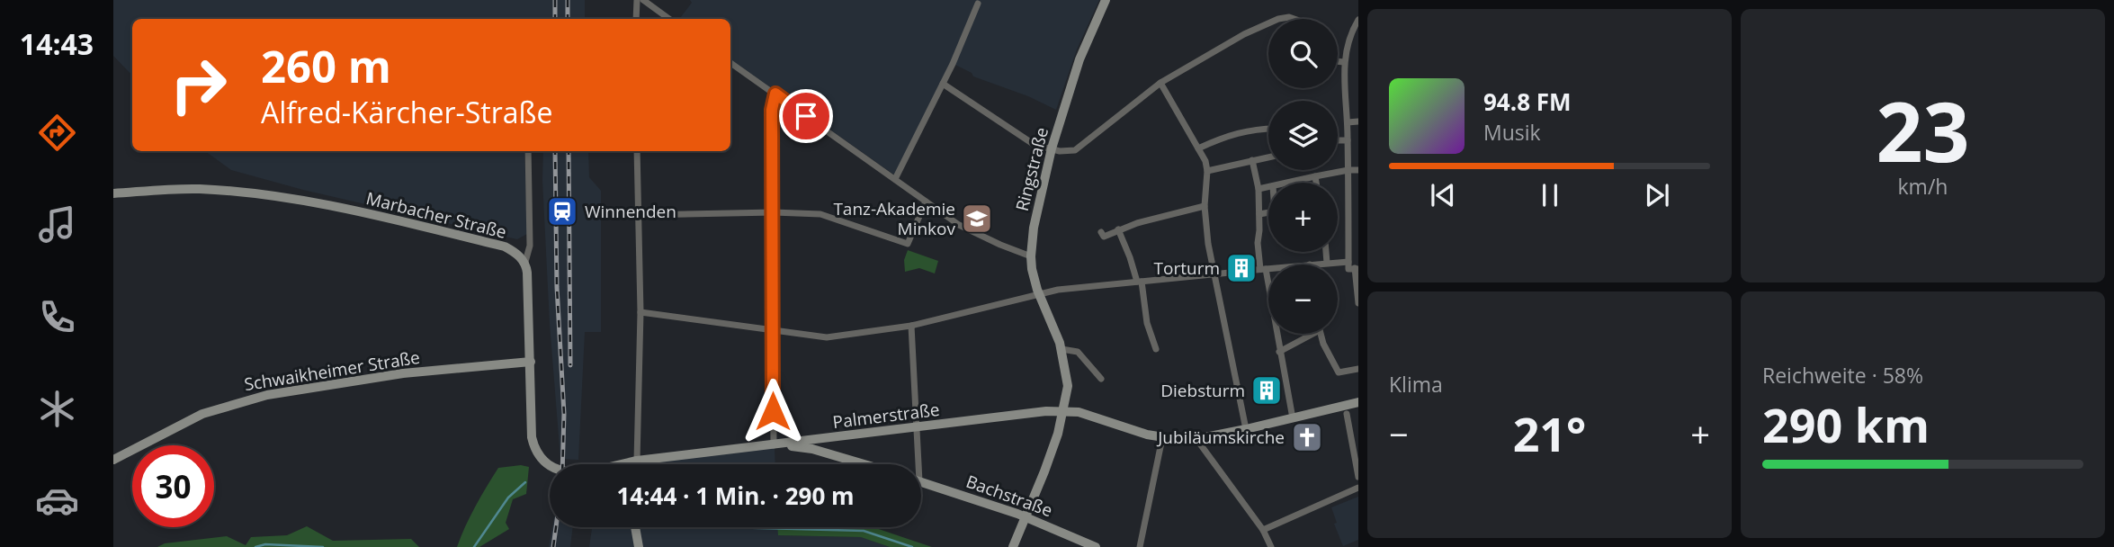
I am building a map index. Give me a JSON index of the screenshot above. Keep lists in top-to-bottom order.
{
  "streets": {
    "street": [
      "Ringstraße",
      "Marbacher Straße",
      "Schwaikheimer Straße",
      "Palmerstraße",
      "Bachstraße"
    ]
  },
  "crossings": [
    ["Ringstraße", "Palmerstraße"],
    ["Ringstraße", "Bachstraße"]
  ],
  "places": {
    "station": ["Winnenden"],
    "school or university": ["Tanz-Akademie Minkov"],
    "building": ["Torturm", "Diebsturm"],
    "church": ["Jubiläumskirche"]
  },
  "page": {
    "tabs": "14:43",
    "tile": [
      ["23", "km/h"],
      "Klima",
      ["Reichweite · 58%", "290 km"]
    ],
    "map_buttons": ["+", "−"],
    "turn": ["260 m", "Alfred-Kärcher-Straße"],
    "song": ["94.8 FM", "Musik"],
    "heat": ["−", "21°", "+"],
    "limit": "30",
    "trip": "14:44 · 1 Min. · 290 m"
  }
}
